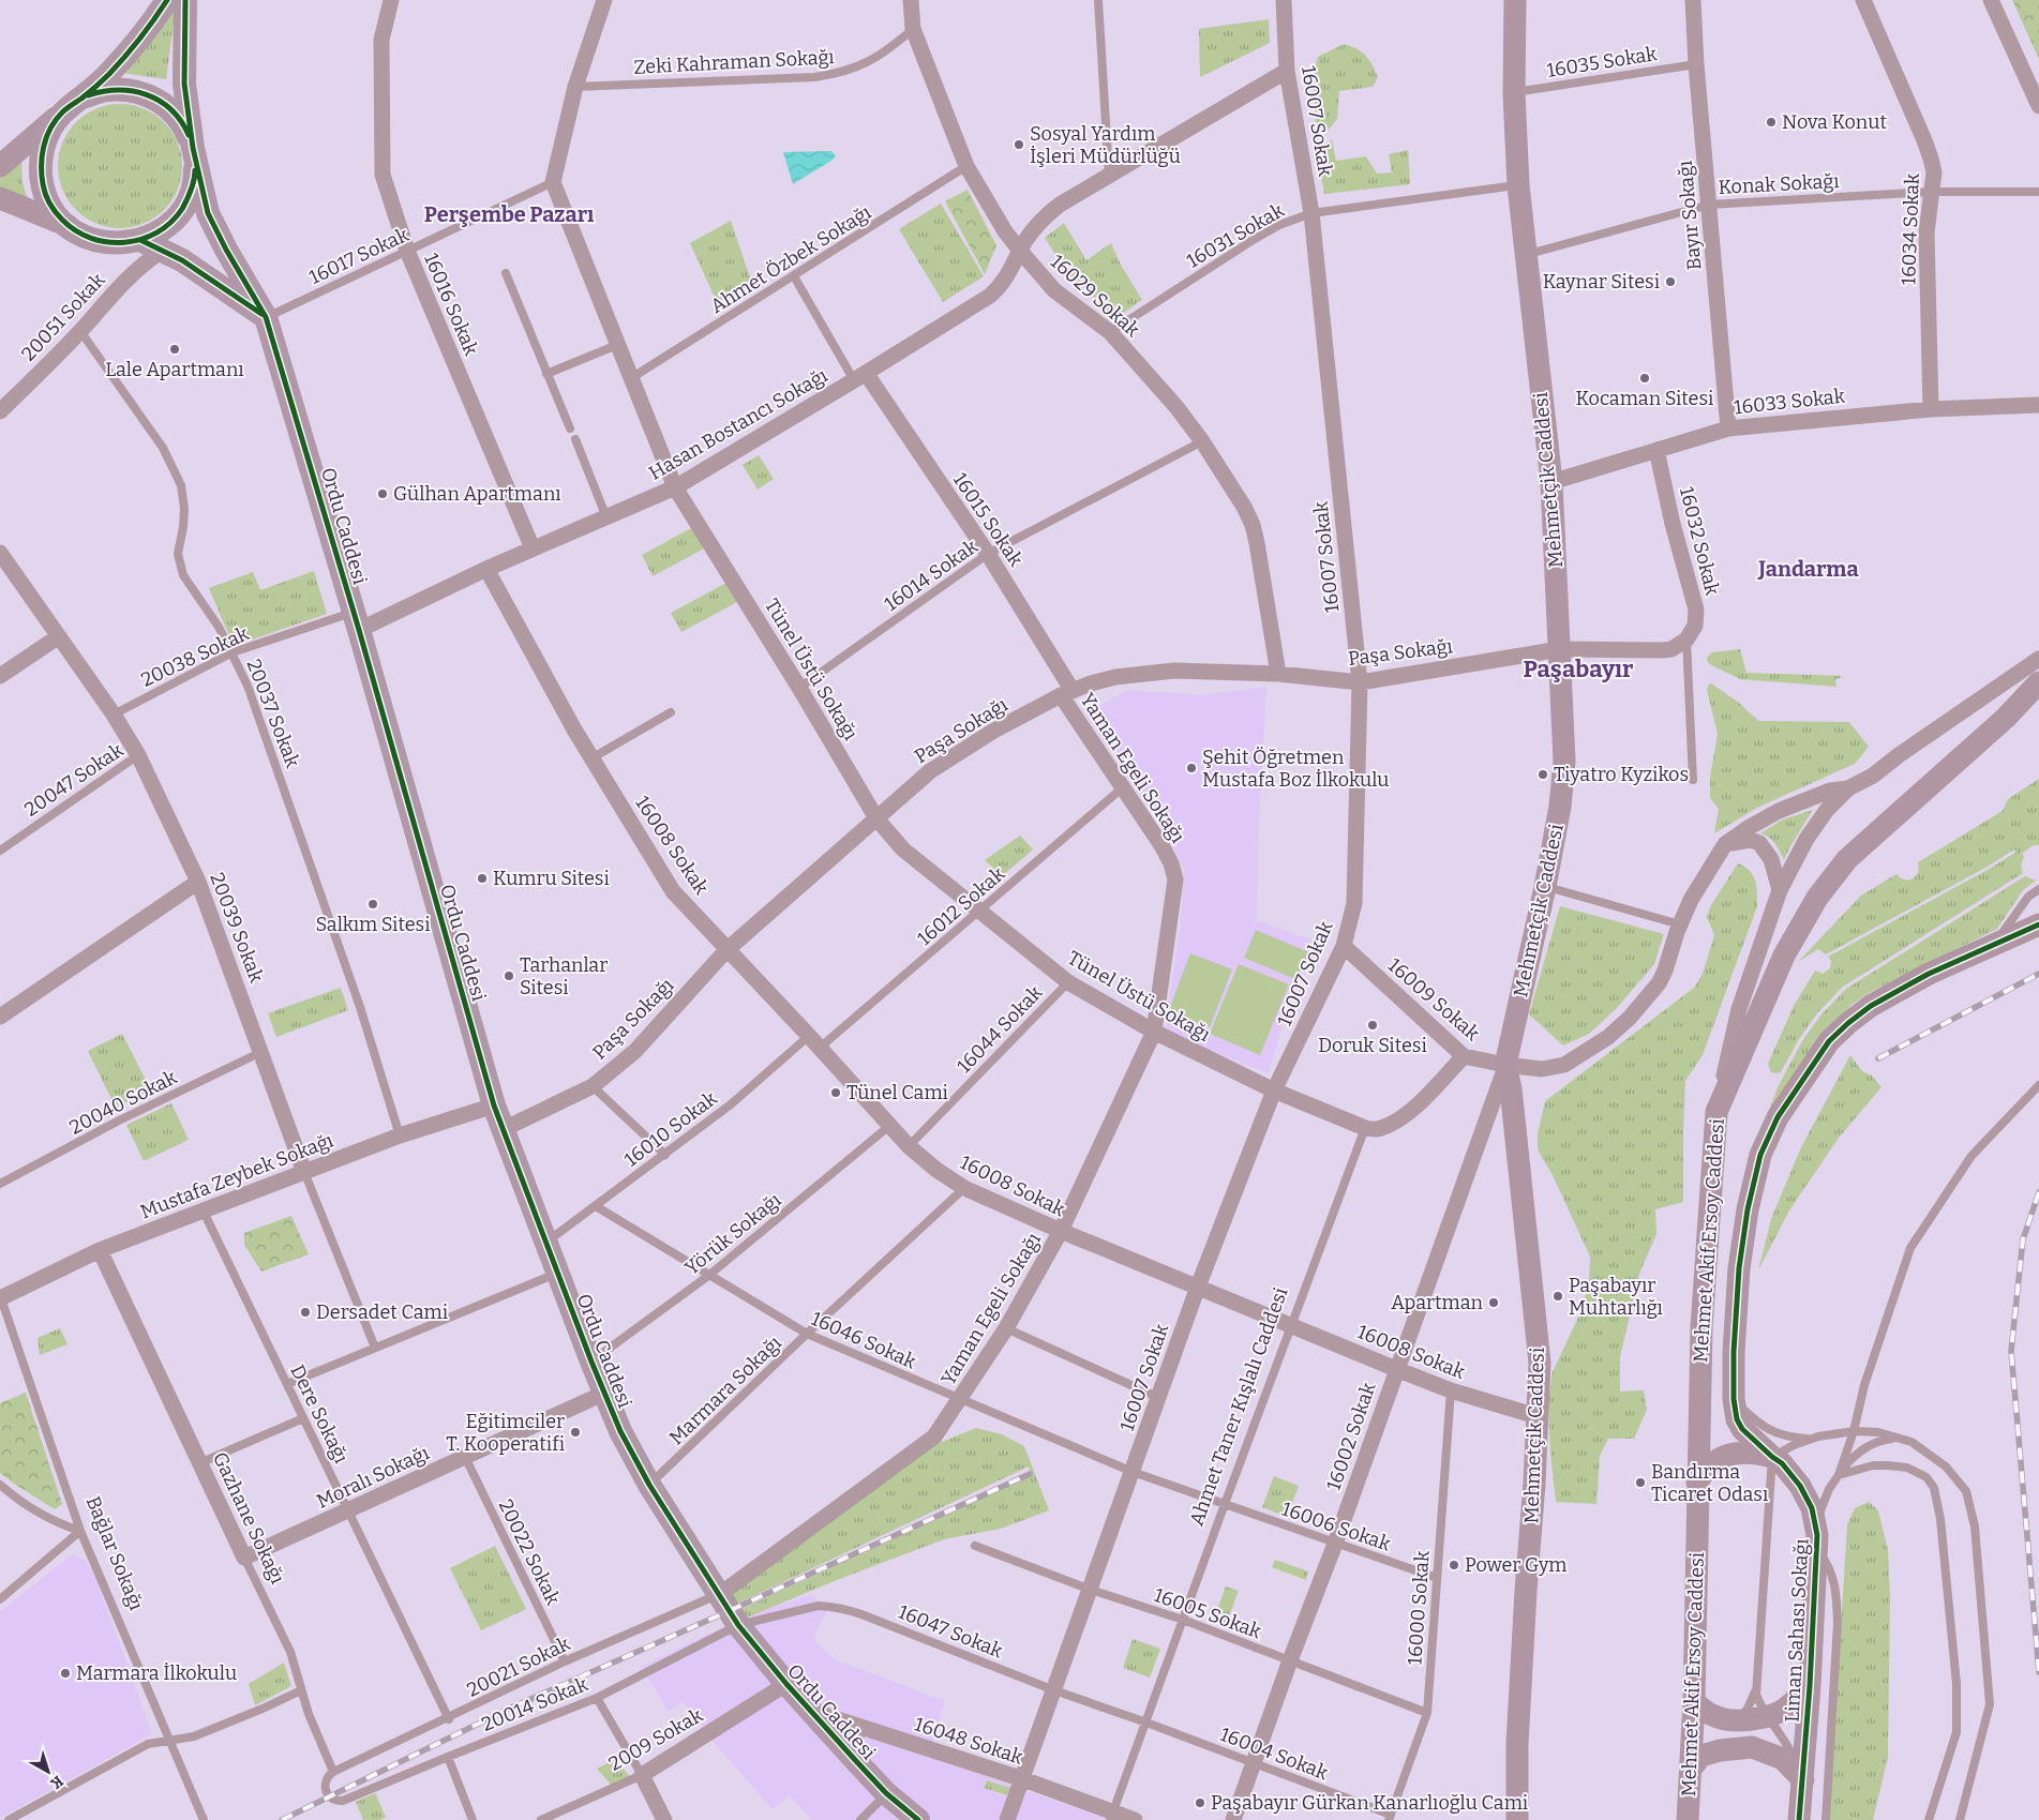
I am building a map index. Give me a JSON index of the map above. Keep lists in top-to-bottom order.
{
  "streets": {
    "main road": [
      "Mehmetçik Caddesi",
      "Ordu Caddesi",
      "Mehmet Akif Ersoy Caddesi",
      "Liman Sahası Sokağı"
    ],
    "street": [
      "16007 Sokak",
      "Bayır Sokağı",
      "16034 Sokak",
      "16029 Sokak",
      "16016 Sokak",
      "20051 Sokak",
      "16033 Sokak",
      "Hasan Bostancı Sokağı",
      "16015 Sokak",
      "16032 Sokak",
      "Paşa Sokağı",
      "Tünel Üstü Sokağı",
      "Yaman Egeli Sokağı",
      "16008 Sokak",
      "20039 Sokak",
      "16009 Sokak",
      "Mustafa Zeybek Sokağı",
      "16002 Sokak",
      "Moralı Sokağı",
      "Gazhane Sokağı",
      "2009 Sokak",
      "16048 Sokak"
    ],
    "lane": [
      "Zeki Kahraman Sokağı",
      "16035 Sokak",
      "Konak Sokağı",
      "16031 Sokak",
      "16017 Sokak",
      "Ahmet Özbek Sokağı",
      "16014 Sokak",
      "20038 Sokak",
      "20037 Sokak",
      "20047 Sokak",
      "16012 Sokak",
      "16044 Sokak",
      "20040 Sokak",
      "16010 Sokak",
      "Yörük Sokağı",
      "16046 Sokak",
      "Marmara Sokağı",
      "Ahmet Taner Kışlalı Caddesi",
      "Dere Sokağı",
      "16006 Sokak",
      "20022 Sokak",
      "Bağlar Sokağı",
      "16000 Sokak",
      "16005 Sokak",
      "16047 Sokak",
      "20021 Sokak",
      "20014 Sokak",
      "16004 Sokak"
    ]
  },
  "crossings": [
    ["Zeki Kahraman Sokağı", "16029 Sokak"],
    ["16035 Sokak", "Bayır Sokağı"],
    ["16035 Sokak", "Mehmetçik Caddesi"],
    ["16007 Sokak", "16031 Sokak"],
    ["16007 Sokak", "Hasan Bostancı Sokağı"],
    ["16007 Sokak", "Paşa Sokağı"],
    ["16007 Sokak", "Tünel Üstü Sokağı"],
    ["16007 Sokak", "16008 Sokak"],
    ["16007 Sokak", "16009 Sokak"],
    ["16007 Sokak", "16046 Sokak"],
    ["16007 Sokak", "16005 Sokak"],
    ["16007 Sokak", "16047 Sokak"],
    ["16007 Sokak", "16048 Sokak"],
    ["Konak Sokağı", "Bayır Sokağı"],
    ["Konak Sokağı", "16034 Sokak"],
    ["Konak Sokağı", "Mehmetçik Caddesi"],
    ["Bayır Sokağı", "16033 Sokak"],
    ["16034 Sokak", "16033 Sokak"],
    ["16031 Sokak", "16029 Sokak"],
    ["16031 Sokak", "Mehmetçik Caddesi"],
    ["16017 Sokak", "16016 Sokak"],
    ["16017 Sokak", "Ordu Caddesi"],
    ["16017 Sokak", "Tünel Üstü Sokağı"],
    ["Ahmet Özbek Sokağı", "16029 Sokak"],
    ["Ahmet Özbek Sokağı", "Tünel Üstü Sokağı"],
    ["16029 Sokak", "Hasan Bostancı Sokağı"],
    ["16029 Sokak", "16014 Sokak"],
    ["16029 Sokak", "Paşa Sokağı"],
    ["16016 Sokak", "Hasan Bostancı Sokağı"],
    ["20051 Sokak", "Ordu Caddesi"],
    ["20051 Sokak", "20037 Sokak"],
    ["16033 Sokak", "Mehmetçik Caddesi"],
    ["16033 Sokak", "16032 Sokak"],
    ["Hasan Bostancı Sokağı", "16015 Sokak"],
    ["Hasan Bostancı Sokağı", "Ordu Caddesi"],
    ["Hasan Bostancı Sokağı", "20038 Sokak"],
    ["Hasan Bostancı Sokağı", "Tünel Üstü Sokağı"],
    ["Hasan Bostancı Sokağı", "16008 Sokak"],
    ["Mehmetçik Caddesi", "Paşa Sokağı"],
    ["Mehmetçik Caddesi", "16008 Sokak"],
    ["Mehmetçik Caddesi", "16009 Sokak"],
    ["Mehmetçik Caddesi", "16002 Sokak"],
    ["16015 Sokak", "16014 Sokak"],
    ["16015 Sokak", "Paşa Sokağı"],
    ["16015 Sokak", "Yaman Egeli Sokağı"],
    ["Ordu Caddesi", "Paşa Sokağı"],
    ["Ordu Caddesi", "20038 Sokak"],
    ["Ordu Caddesi", "Yaman Egeli Sokağı"],
    ["Ordu Caddesi", "16010 Sokak"],
    ["Ordu Caddesi", "Mustafa Zeybek Sokağı"],
    ["Ordu Caddesi", "Yörük Sokağı"],
    ["Ordu Caddesi", "Marmara Sokağı"],
    ["Ordu Caddesi", "Moralı Sokağı"],
    ["Ordu Caddesi", "16047 Sokak"],
    ["Ordu Caddesi", "20021 Sokak"],
    ["Ordu Caddesi", "20014 Sokak"],
    ["Ordu Caddesi", "2009 Sokak"],
    ["Ordu Caddesi", "16048 Sokak"],
    ["16014 Sokak", "Tünel Üstü Sokağı"],
    ["Paşa Sokağı", "Tünel Üstü Sokağı"],
    ["Paşa Sokağı", "Yaman Egeli Sokağı"],
    ["Paşa Sokağı", "16008 Sokak"],
    ["20038 Sokak", "20037 Sokak"],
    ["20038 Sokak", "20039 Sokak"],
    ["Tünel Üstü Sokağı", "Yaman Egeli Sokağı"],
    ["Tünel Üstü Sokağı", "16012 Sokak"],
    ["Tünel Üstü Sokağı", "16044 Sokak"],
    ["Tünel Üstü Sokağı", "Ahmet Taner Kışlalı Caddesi"],
    ["20037 Sokak", "Mustafa Zeybek Sokağı"],
    ["Yaman Egeli Sokağı", "16008 Sokak"],
    ["Yaman Egeli Sokağı", "16012 Sokak"],
    ["Yaman Egeli Sokağı", "16046 Sokak"],
    ["Yaman Egeli Sokağı", "20021 Sokak"],
    ["20047 Sokak", "20039 Sokak"],
    ["16008 Sokak", "16012 Sokak"],
    ["16008 Sokak", "16044 Sokak"],
    ["16008 Sokak", "16010 Sokak"],
    ["16008 Sokak", "Yörük Sokağı"],
    ["16008 Sokak", "Marmara Sokağı"],
    ["16008 Sokak", "Ahmet Taner Kışlalı Caddesi"],
    ["16008 Sokak", "16002 Sokak"],
    ["16008 Sokak", "16000 Sokak"],
    ["20039 Sokak", "20040 Sokak"],
    ["20039 Sokak", "Mustafa Zeybek Sokağı"],
    ["16009 Sokak", "16002 Sokak"],
    ["16010 Sokak", "16046 Sokak"],
    ["Mustafa Zeybek Sokağı", "Dere Sokağı"],
    ["Mustafa Zeybek Sokağı", "Gazhane Sokağı"],
    ["Mustafa Zeybek Sokağı", "Bağlar Sokağı"],
    ["Yörük Sokağı", "16046 Sokak"],
    ["Mehmet Akif Ersoy Caddesi", "Liman Sahası Sokağı"],
    ["16046 Sokak", "Marmara Sokağı"],
    ["16046 Sokak", "Ahmet Taner Kışlalı Caddesi"],
    ["16046 Sokak", "16006 Sokak"],
    ["Ahmet Taner Kışlalı Caddesi", "16006 Sokak"],
    ["Ahmet Taner Kışlalı Caddesi", "16005 Sokak"],
    ["Ahmet Taner Kışlalı Caddesi", "16047 Sokak"],
    ["Ahmet Taner Kışlalı Caddesi", "16048 Sokak"],
    ["Ahmet Taner Kışlalı Caddesi", "16004 Sokak"],
    ["Dere Sokağı", "Moralı Sokağı"],
    ["Dere Sokağı", "20021 Sokak"],
    ["16002 Sokak", "16006 Sokak"],
    ["16002 Sokak", "16005 Sokak"],
    ["16002 Sokak", "16004 Sokak"],
    ["Moralı Sokağı", "Gazhane Sokağı"],
    ["Moralı Sokağı", "20022 Sokak"],
    ["Gazhane Sokağı", "20021 Sokak"],
    ["Gazhane Sokağı", "20014 Sokak"],
    ["16006 Sokak", "16000 Sokak"],
    ["20022 Sokak", "20021 Sokak"],
    ["16000 Sokak", "16005 Sokak"],
    ["16000 Sokak", "16004 Sokak"],
    ["16047 Sokak", "20014 Sokak"],
    ["16047 Sokak", "16004 Sokak"],
    ["20021 Sokak", "20014 Sokak"]
  ],
  "districts": ["Perşembe Pazarı", "Jandarma", "Paşabayır"],
  "places": [
    "Nova Konut",
    "Sosyal Yardım İşleri Müdürlüğü",
    "Kaynar Sitesi",
    "Lale Apartmanı",
    "Kocaman Sitesi",
    "Gülhan Apartmanı",
    "Şehit Öğretmen Mustafa Boz İlkokulu",
    "Tiyatro Kyzikos",
    "Kumru Sitesi",
    "Salkım Sitesi",
    "Tarhanlar Sitesi",
    "Doruk Sitesi",
    "Tünel Cami",
    "Paşabayır Muhtarlığı",
    "Apartman",
    "Dersadet Cami",
    "Eğitimciler T. Kooperatifi",
    "Bandırma Ticaret Odası",
    "Power Gym",
    "Marmara İlkokulu",
    "Paşabayır Gürkan Kanarlıoğlu Cami"
  ],
  "north": "bottom right"
}
